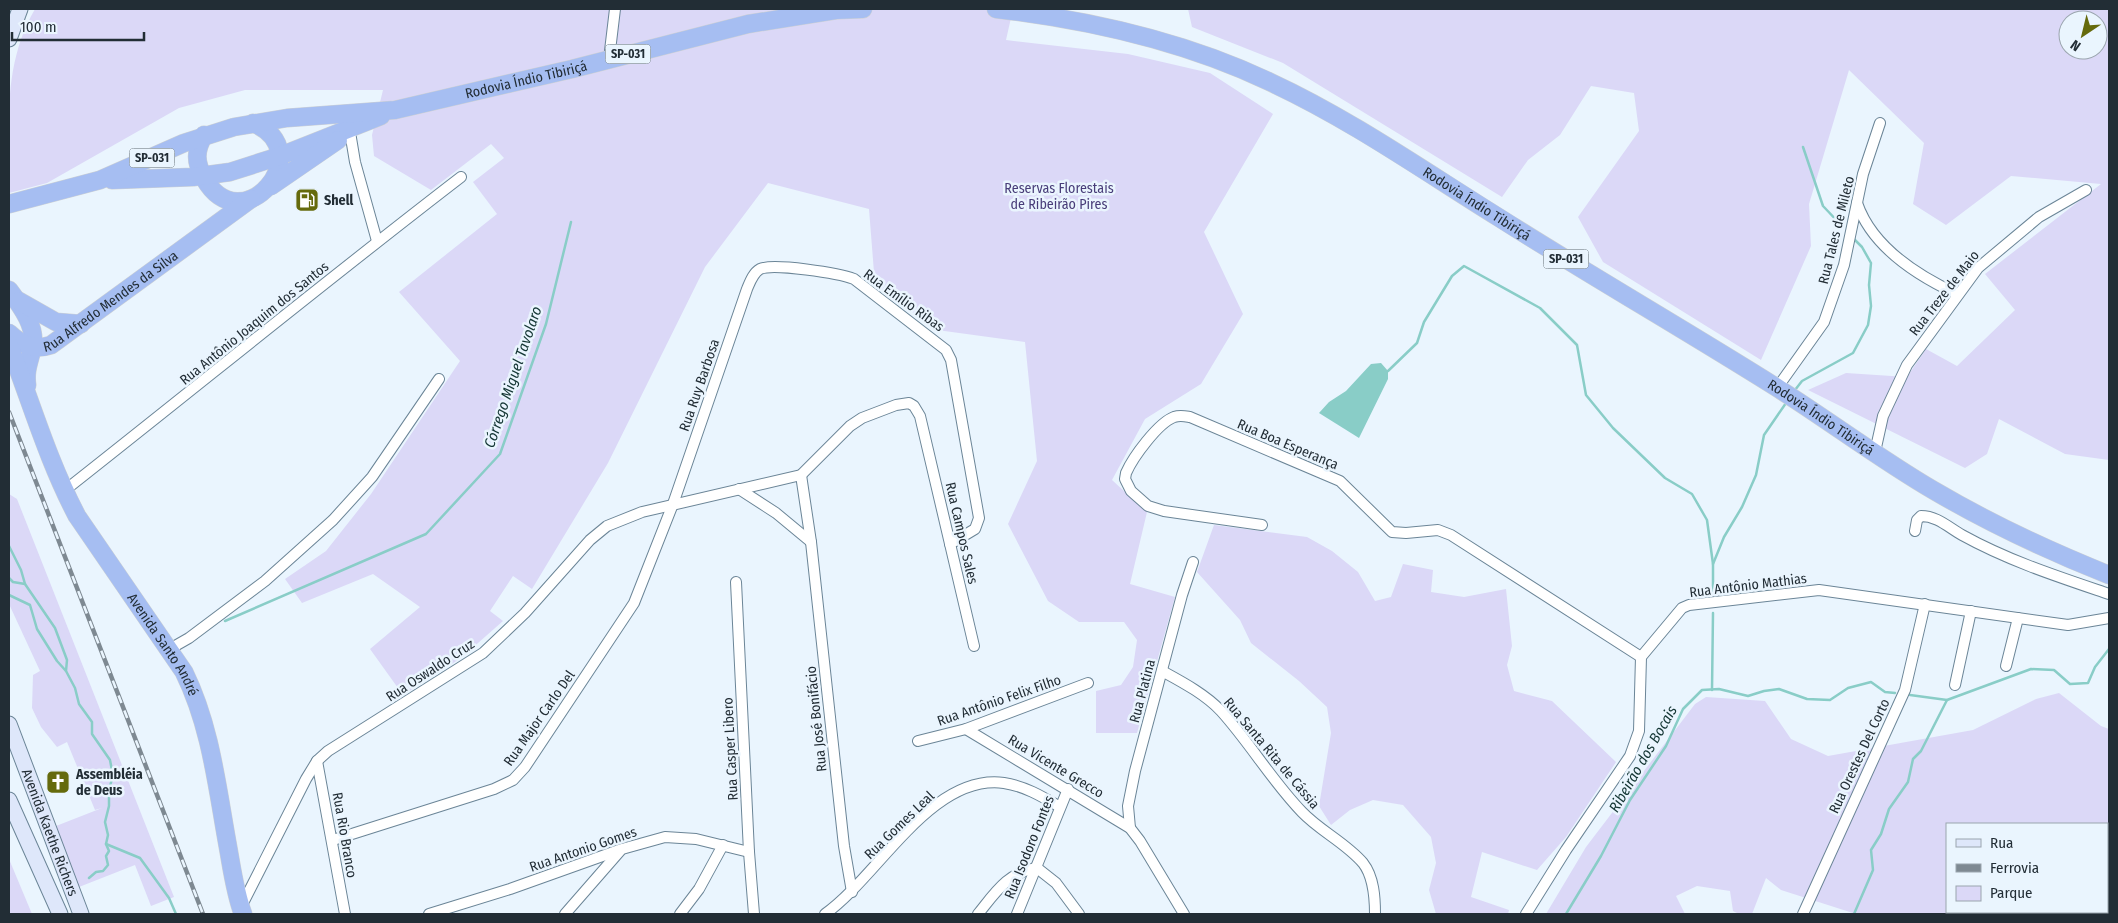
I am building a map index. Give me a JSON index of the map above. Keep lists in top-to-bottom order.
{
  "streets": {
    "highway": [
      "SP-031",
      "Rodovia Índio Tibiriçá",
      "Rua Alfredo Mendes da Silva",
      "Avenida Santo André"
    ],
    "main road": ["Avenida Kaethe Richers"],
    "street": [
      "Rua Tales de Mileto",
      "Rua Treze de Maio",
      "Rua Emílio Ribas",
      "Rua Antônio Joaquim dos Santos",
      "Rua Ruy Barbosa",
      "Rua Boa Esperança",
      "Rua Campos Sales",
      "Rua Antônio Mathias",
      "Rua Oswaldo Cruz",
      "Rua Platina",
      "Rua Antônio Felix Filho",
      "Rua Major Carlo Del",
      "Rua José Bonifácio",
      "Rua Casper Libero",
      "Rua Santa Rita de Cássia",
      "Rua Orestes Del Corto",
      "Rua Vicente Grecco",
      "Rua Gomes Leal",
      "Rua Rio Branco",
      "Rua Isodoro Fontes",
      "Rua Antonio Gomes"
    ]
  },
  "crossings": [
    ["Rodovia Índio Tibiriçá", "Rua Tales de Mileto"],
    ["Rodovia Índio Tibiriçá", "Rua Treze de Maio"],
    ["Rodovia Índio Tibiriçá", "Rua Alfredo Mendes da Silva"],
    ["Rua Alfredo Mendes da Silva", "Avenida Santo André"],
    ["Rua Emílio Ribas", "Rua Ruy Barbosa"],
    ["Rua Emílio Ribas", "Rua Campos Sales"],
    ["Rua Antônio Joaquim dos Santos", "Avenida Santo André"],
    ["Rua Ruy Barbosa", "Rua Oswaldo Cruz"],
    ["Rua Ruy Barbosa", "Rua Major Carlo Del"],
    ["Rua Boa Esperança", "Rua Antônio Mathias"],
    ["Rua Campos Sales", "Rua Oswaldo Cruz"],
    ["Rua Campos Sales", "Rua José Bonifácio"],
    ["Rua Antônio Mathias", "Rua Orestes Del Corto"],
    ["Avenida Santo André", "Rua Oswaldo Cruz"],
    ["Rua Oswaldo Cruz", "Rua Major Carlo Del"],
    ["Rua Oswaldo Cruz", "Rua José Bonifácio"],
    ["Rua Oswaldo Cruz", "Rua Rio Branco"],
    ["Rua Platina", "Rua Santa Rita de Cássia"],
    ["Rua Platina", "Rua Vicente Grecco"],
    ["Rua Antônio Felix Filho", "Rua Vicente Grecco"],
    ["Rua Major Carlo Del", "Rua Rio Branco"],
    ["Rua José Bonifácio", "Rua Gomes Leal"],
    ["Rua Casper Libero", "Rua Antonio Gomes"],
    ["Rua Vicente Grecco", "Rua Isodoro Fontes"],
    ["Rua Gomes Leal", "Rua Isodoro Fontes"]
  ],
  "water": ["Córrego Miguel Tavolaro", "Ribeirão dos Bocais"],
  "parks": ["Reservas Florestais de Ribeirão Pires"],
  "places": {
    "fuel station": ["Shell"],
    "church": ["Assembléia de Deus"]
  },
  "legend": ["Rua", "Ferrovia", "Parque"],
  "scale_bar": "100 m",
  "north": "bottom left"
}
